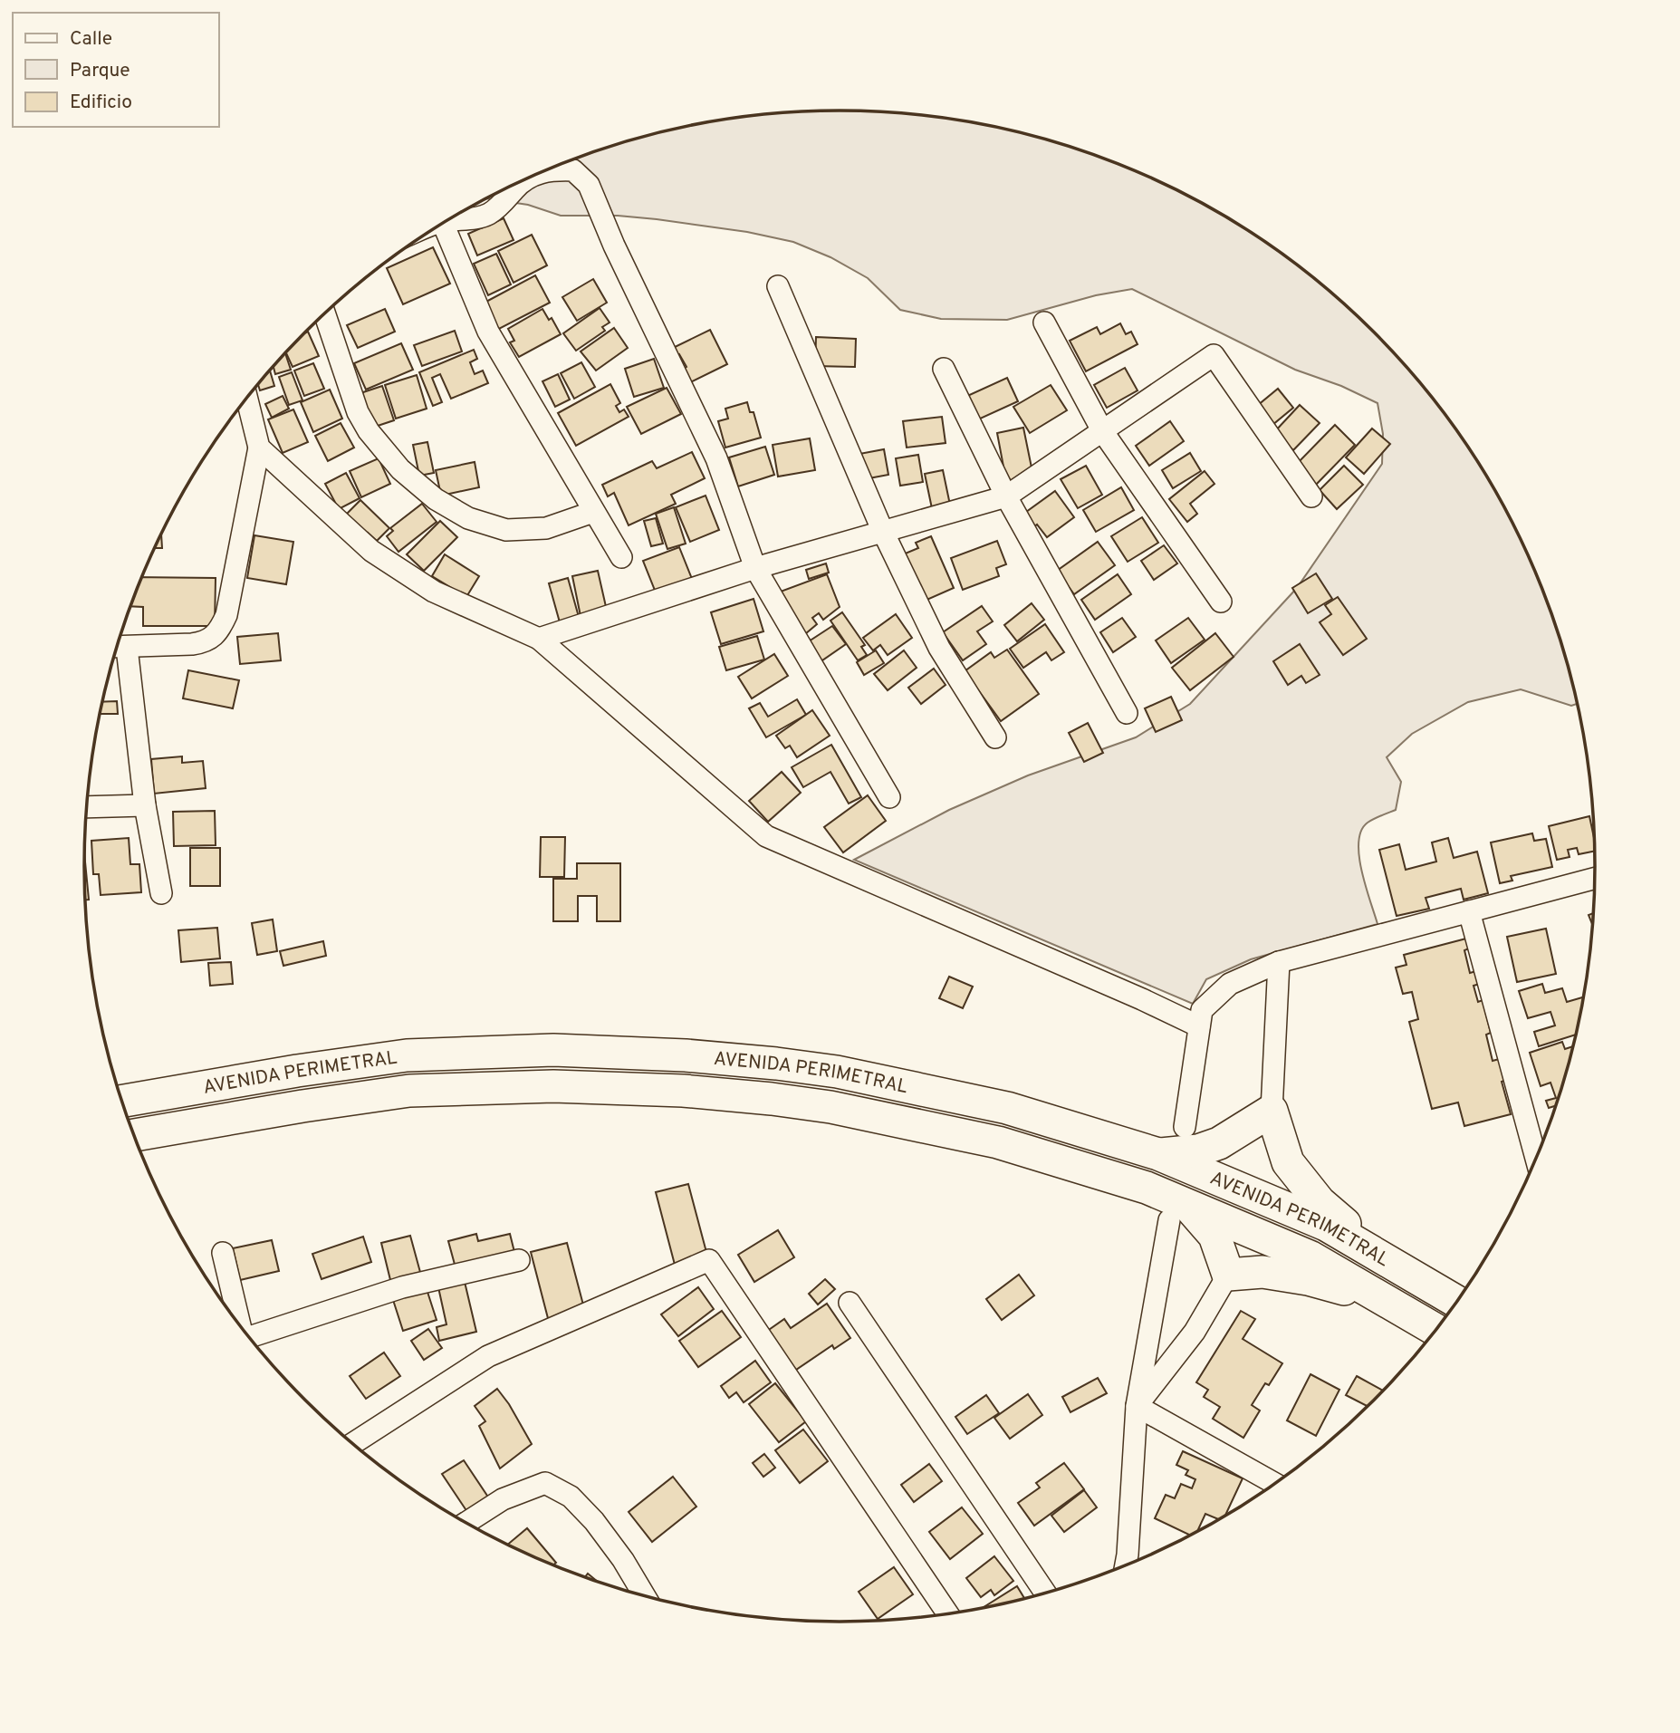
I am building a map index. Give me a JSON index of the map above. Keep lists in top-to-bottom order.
{
  "streets": {
    "main road": ["AVENIDA PERIMETRAL"]
  },
  "legend": ["Calle", "Parque", "Edificio"]
}
